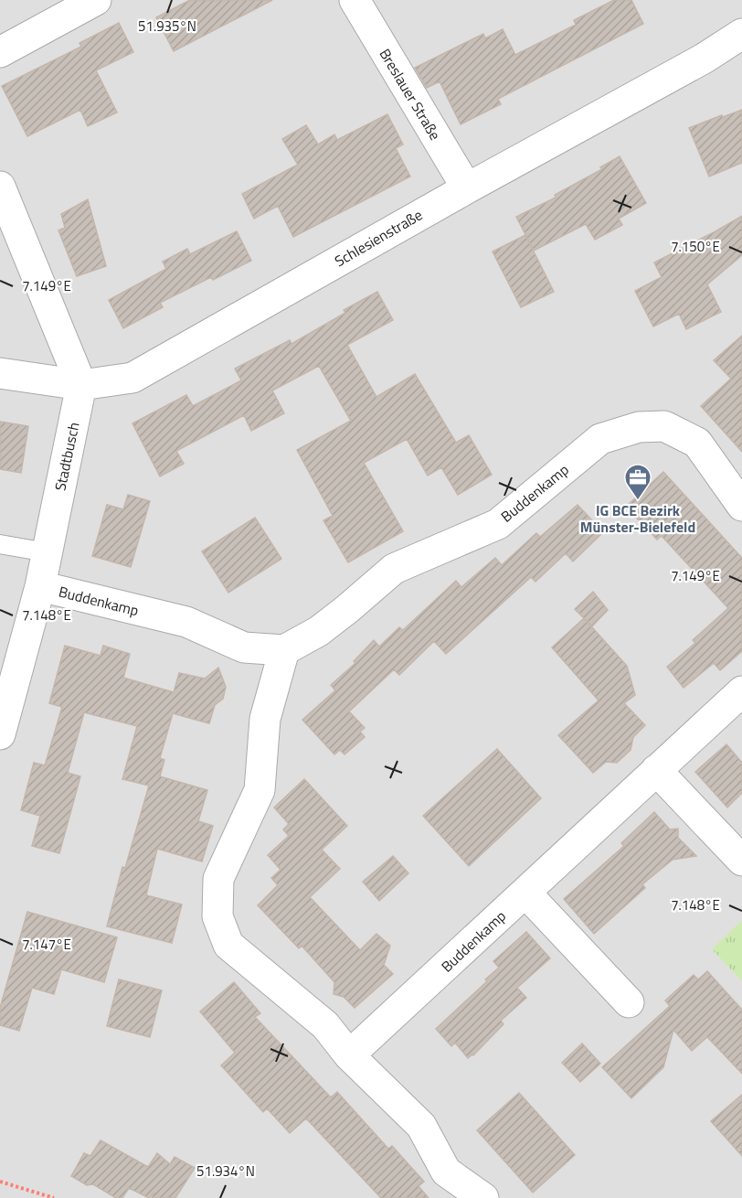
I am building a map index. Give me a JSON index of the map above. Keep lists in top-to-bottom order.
{
  "streets": {
    "street": [
      "Breslauer Straße",
      "Schlesienstraße",
      "Stadtbusch",
      "Buddenkamp"
    ]
  },
  "crossings": [
    ["Breslauer Straße", "Schlesienstraße"],
    ["Schlesienstraße", "Stadtbusch"],
    ["Stadtbusch", "Buddenkamp"]
  ],
  "places": {
    "office": ["IG BCE Bezirk Münster-Bielefeld"]
  },
  "coordinates": [
    "51.935°N",
    "7.150°E",
    "7.149°E",
    "7.148°E",
    "7.147°E",
    "51.934°N"
  ]
}
